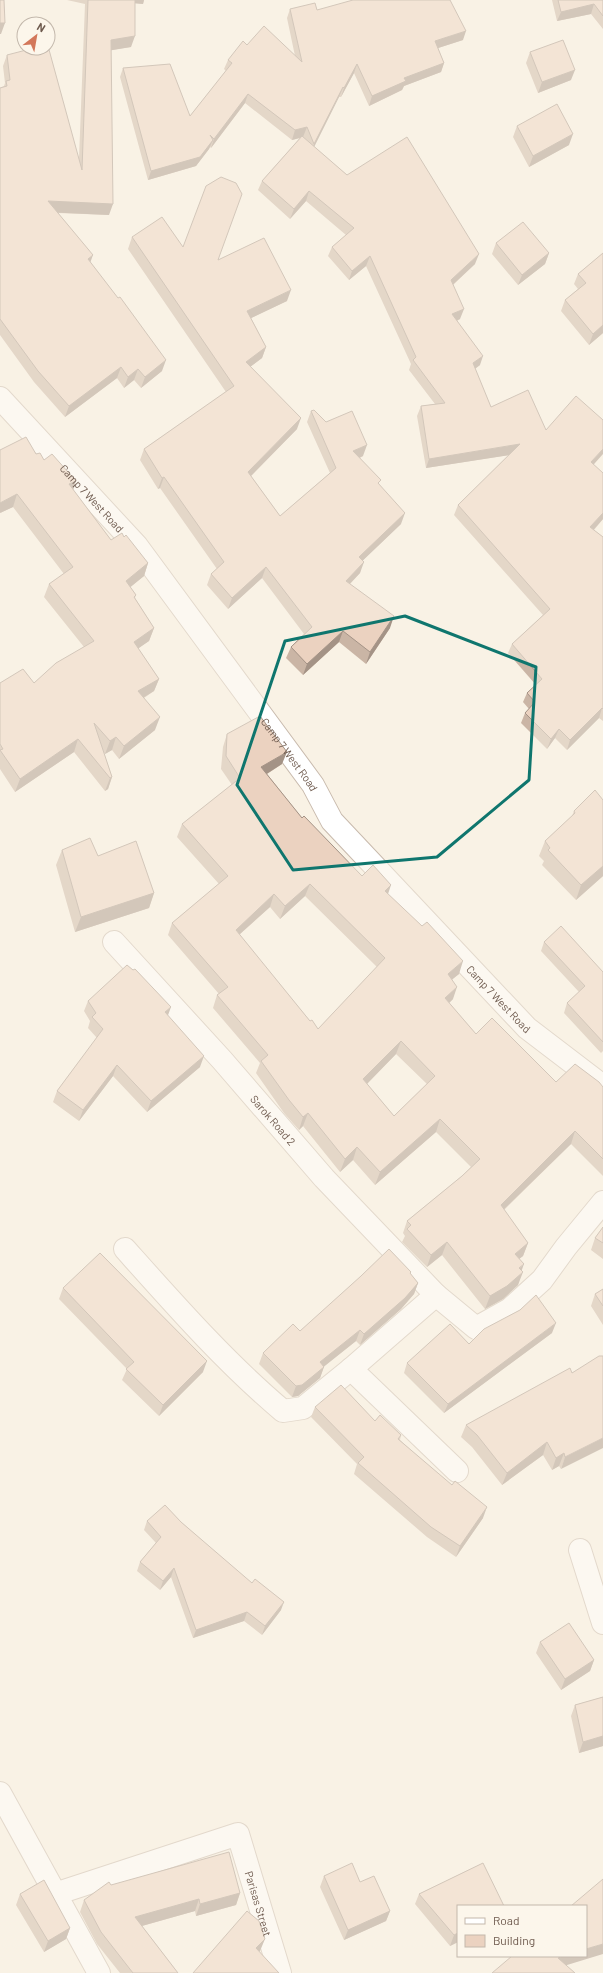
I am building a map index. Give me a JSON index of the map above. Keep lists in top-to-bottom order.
{
  "streets": {
    "street": ["Camp 7 West Road", "Sarok Road 2", "Parisas Street"]
  },
  "legend": ["Road", "Building"],
  "north": "top right"
}
